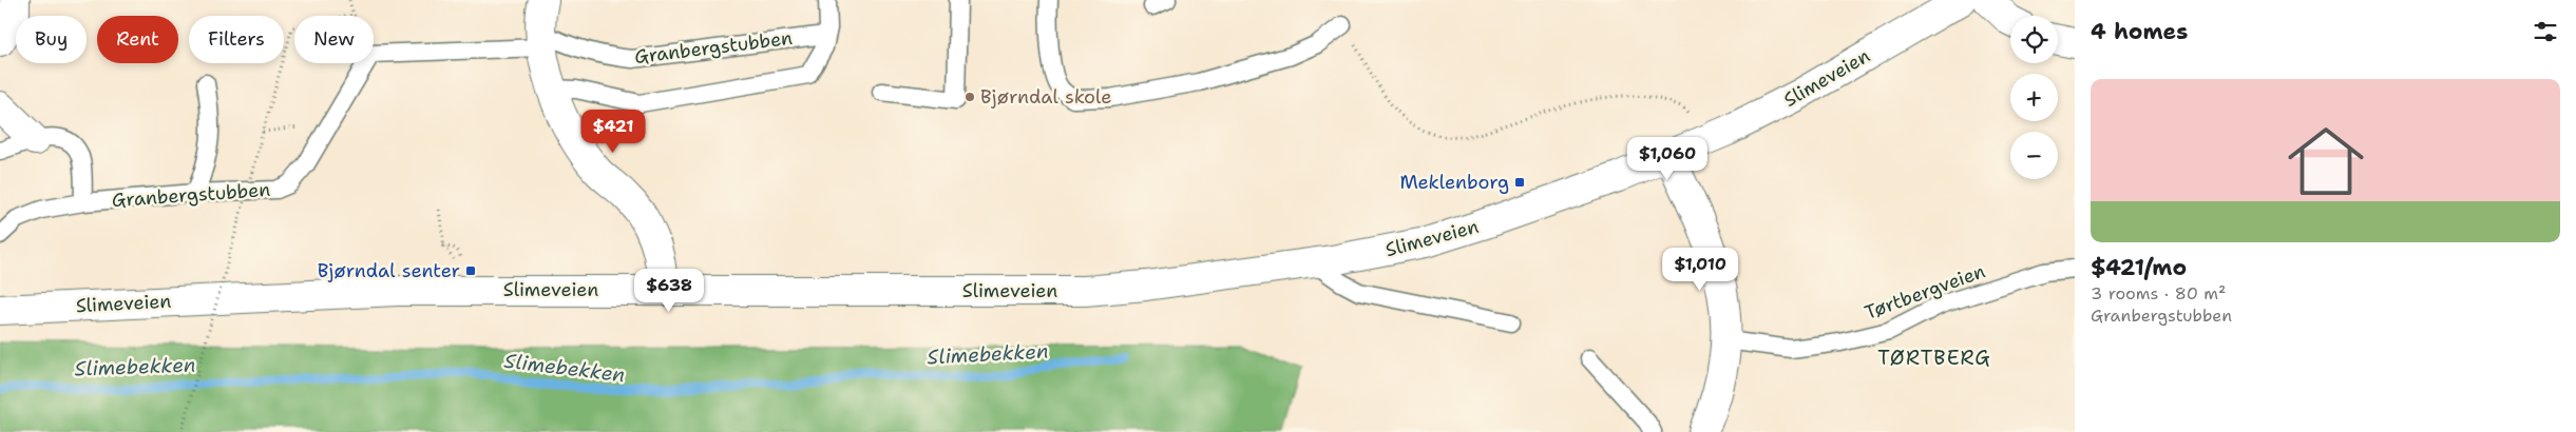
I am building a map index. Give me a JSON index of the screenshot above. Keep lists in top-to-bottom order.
{
  "streets": {
    "street": ["Slimeveien"],
    "lane": ["Granbergstubben", "Tørtbergveien"]
  },
  "districts": ["TØRTBERG"],
  "water": ["Slimebekken"],
  "places": {
    "other": ["Bjørndal skole"],
    "transit": ["Meklenborg", "Bjørndal senter"]
  },
  "page": {
    "heading": "4 homes",
    "map_buttons": ["+", "−"],
    "chip": [
      "Buy",
      "Rent",
      "Filters",
      "New"
    ],
    "list": [
      {
        "name": "$421/mo",
        "note": "3 rooms · 80 m² · Granbergstubben"
      }
    ],
    "price": [
      "$421",
      "$1,060",
      "$1,010",
      "$638"
    ]
  }
}
